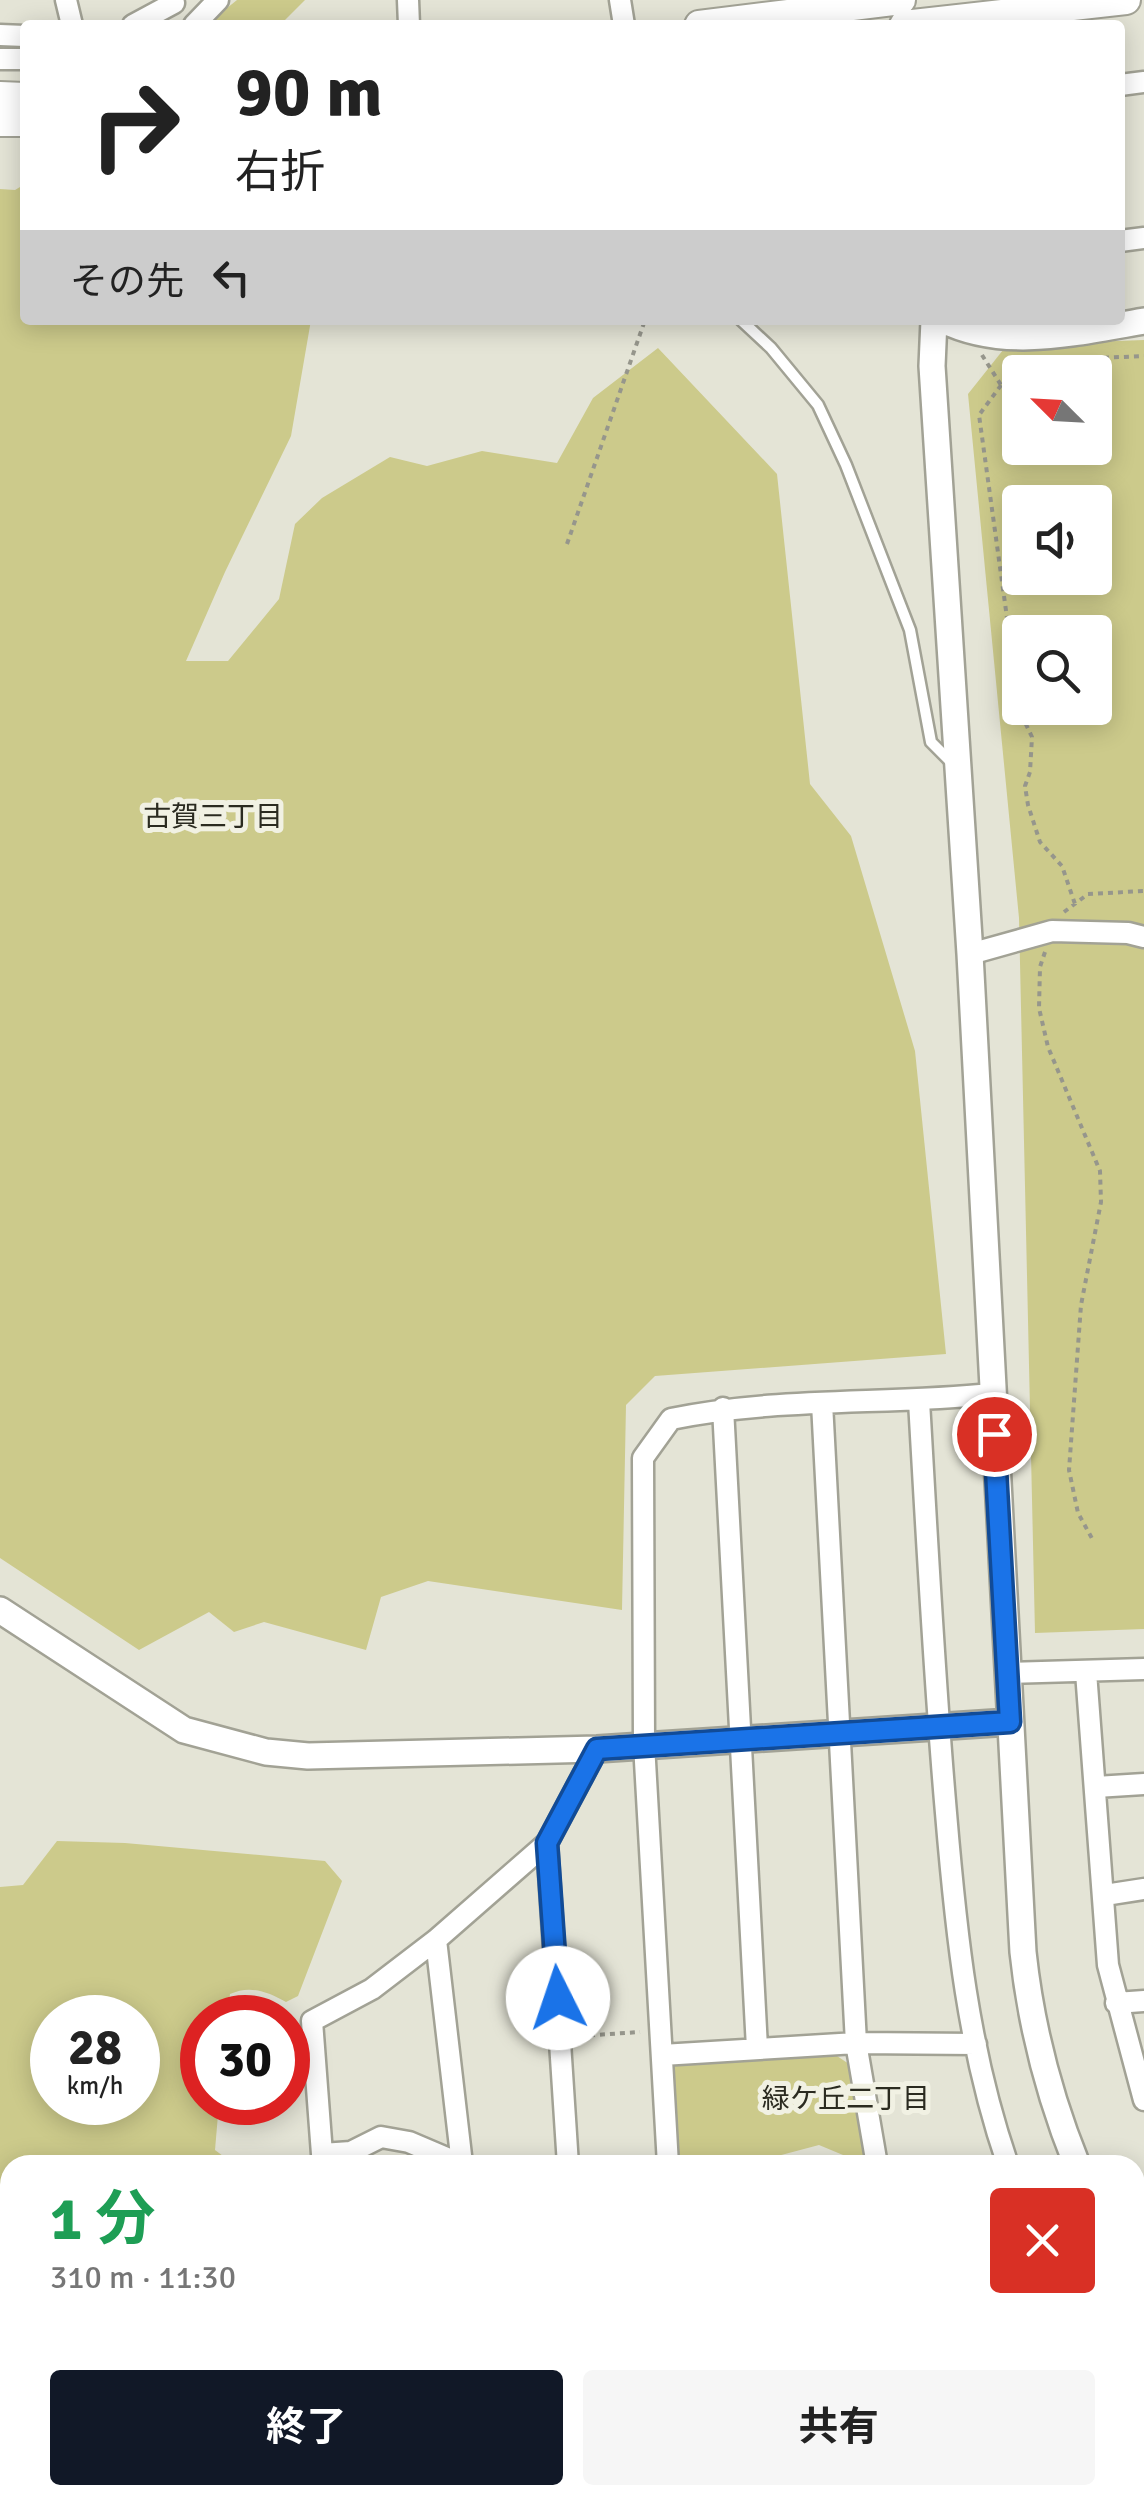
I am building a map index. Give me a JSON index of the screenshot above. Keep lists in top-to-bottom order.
{
  "districts": ["古賀三丁目", "緑ケ丘二丁目"],
  "north": "top left",
  "page": {
    "turn": ["90 m", "右折"],
    "then": "その先",
    "speed": "28 km/h",
    "limit": "30",
    "heading": ["1 分", "310 m · 11:30"],
    "buttons": ["終了", "共有"]
  }
}
